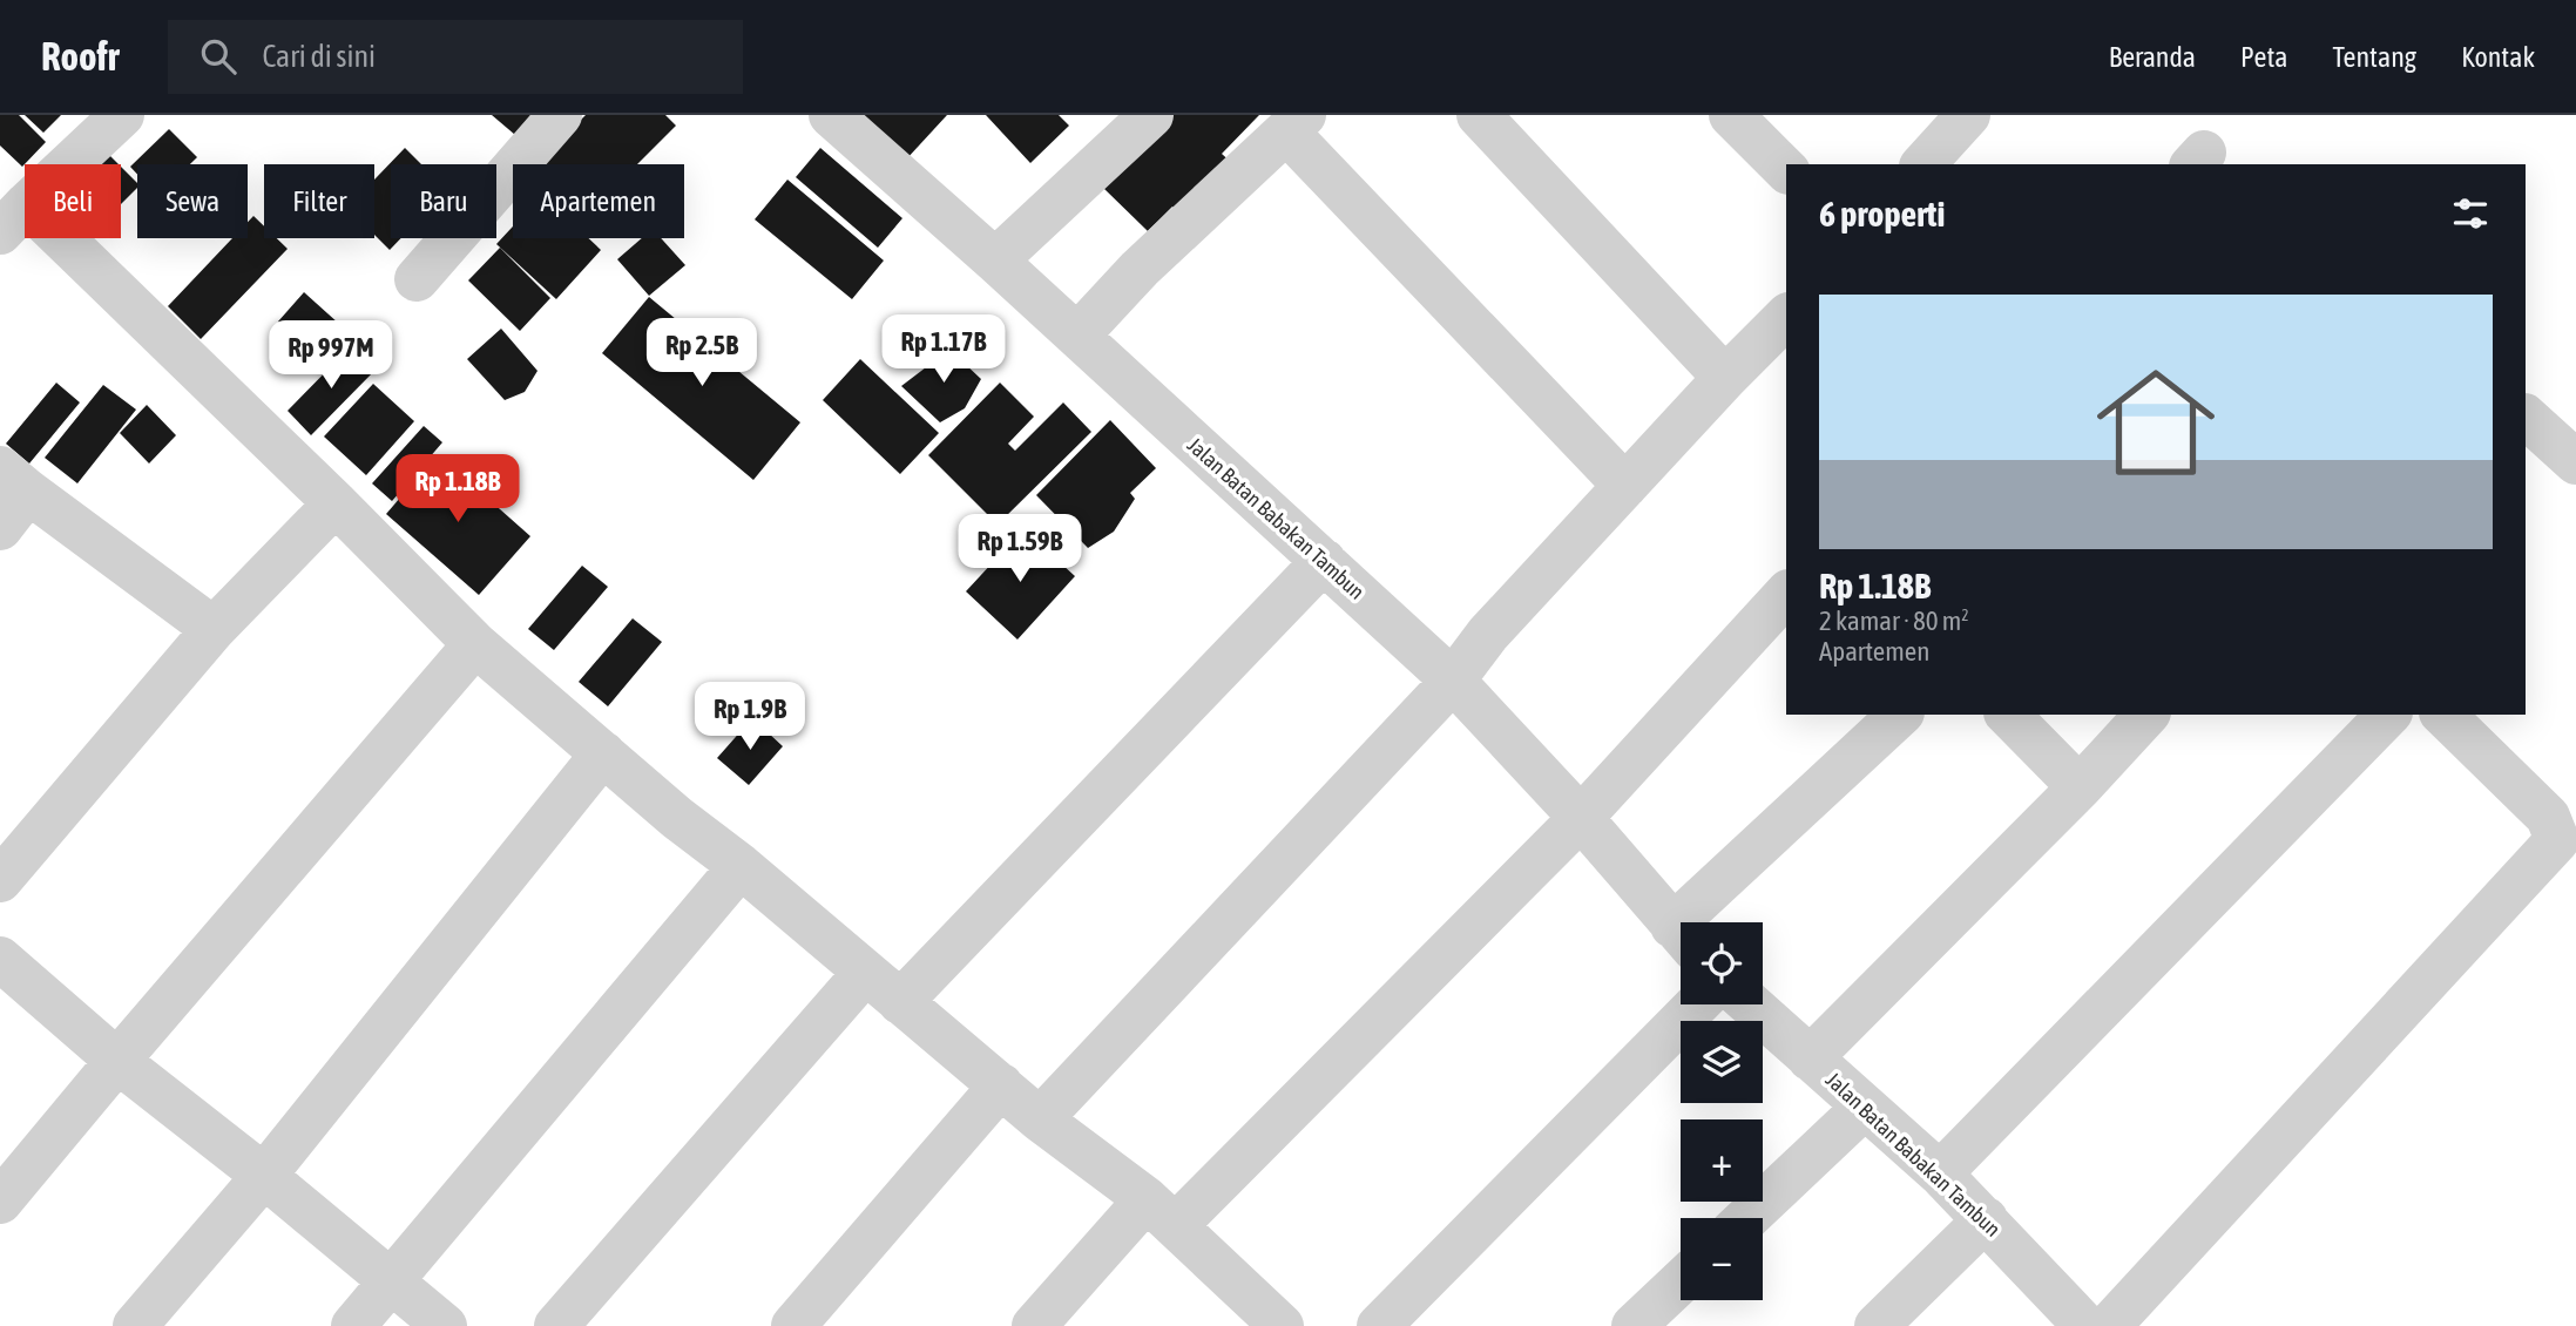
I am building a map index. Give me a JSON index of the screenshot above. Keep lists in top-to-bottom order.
{
  "streets": {
    "street": ["Jalan Batan Babakan Tambun"]
  },
  "page": {
    "header": "Roofr",
    "search": "Cari di sini",
    "nav": [
      "Beranda",
      "Peta",
      "Tentang",
      "Kontak"
    ],
    "chip": [
      "Beli",
      "Sewa",
      "Filter",
      "Baru",
      "Apartemen"
    ],
    "heading": "6 properti",
    "list": [
      {
        "name": "Rp 1.18B",
        "note": "2 kamar · 80 m² · Apartemen"
      }
    ],
    "price": [
      "Rp 1.17B",
      "Rp 2.5B",
      "Rp 997M",
      "Rp 1.18B",
      "Rp 1.59B",
      "Rp 1.9B"
    ],
    "map_buttons": ["+", "−"]
  }
}
